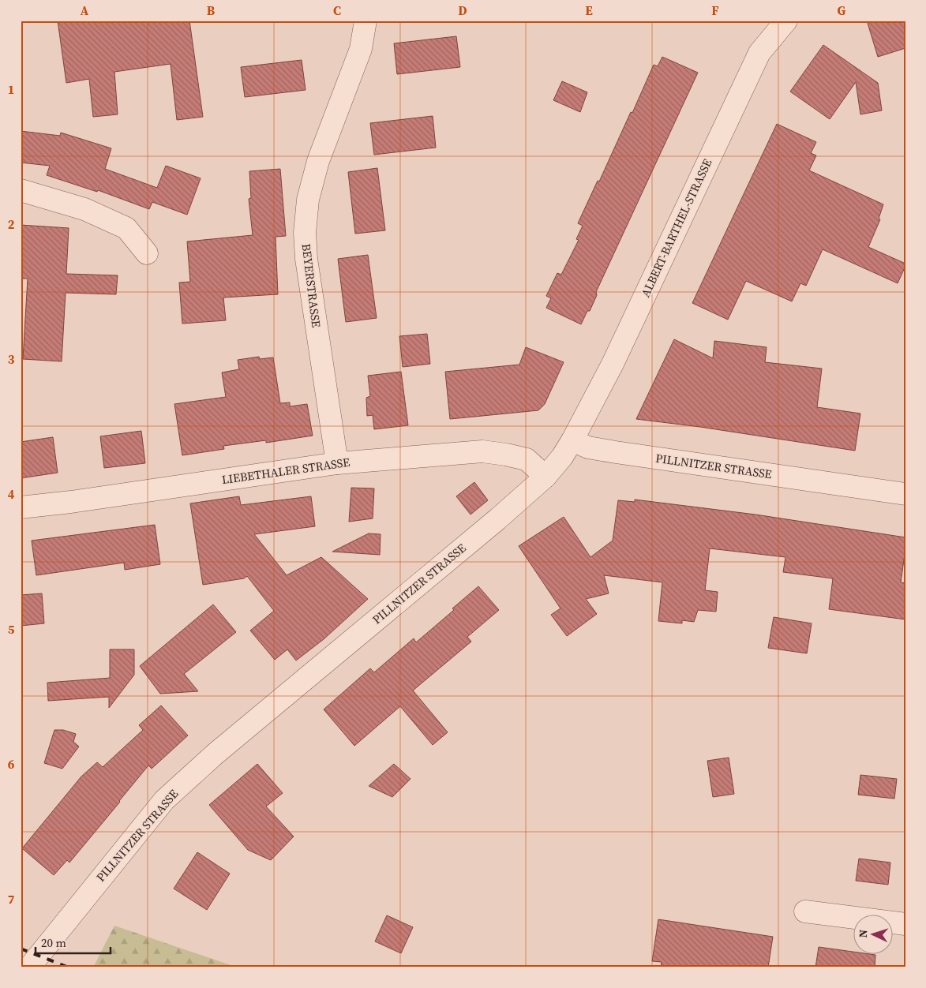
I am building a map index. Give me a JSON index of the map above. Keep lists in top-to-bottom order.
{
  "streets": {
    "street": [
      "ALBERT-BARTHEL-STRASSE",
      "BEYERSTRASSE",
      "PILLNITZER STRASSE",
      "LIEBETHALER STRASSE"
    ]
  },
  "crossings": [
    ["ALBERT-BARTHEL-STRASSE", "PILLNITZER STRASSE"],
    ["BEYERSTRASSE", "LIEBETHALER STRASSE"],
    ["PILLNITZER STRASSE", "LIEBETHALER STRASSE"]
  ],
  "scale_bar": "20 m",
  "north": "left",
  "grid": {
    "columns": [
      "A",
      "B",
      "C",
      "D",
      "E",
      "F",
      "G"
    ],
    "rows": [
      "1",
      "2",
      "3",
      "4",
      "5",
      "6",
      "7"
    ]
  }
}
